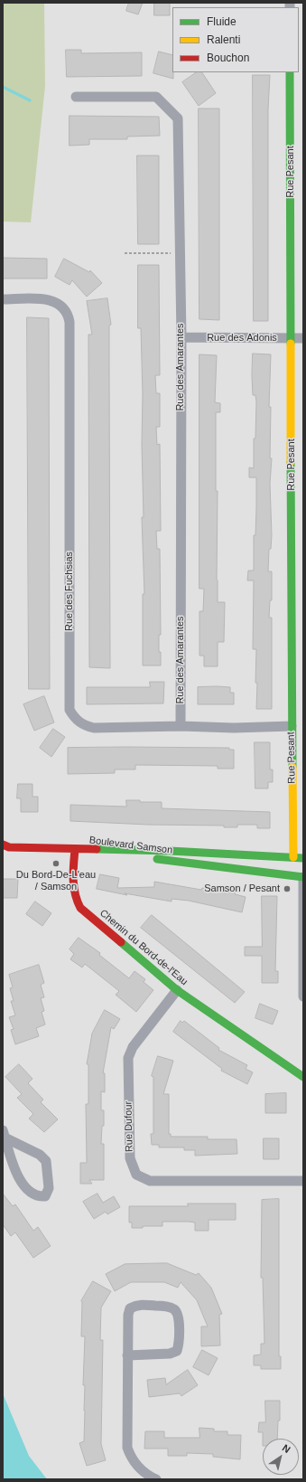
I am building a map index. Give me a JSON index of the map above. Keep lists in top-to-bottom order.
{
  "streets": {
    "street": [
      "Rue Pesant",
      "Rue des Adonis",
      "Rue des Amarantes",
      "Rue des Fuchsias",
      "Boulevard Samson",
      "Chemin du Bord-de-l'Eau",
      "Rue Dufour"
    ]
  },
  "crossings": [
    ["Rue Pesant", "Rue des Adonis"],
    ["Rue Pesant", "Rue des Fuchsias"],
    ["Rue Pesant", "Boulevard Samson"],
    ["Rue des Adonis", "Rue des Amarantes"],
    ["Rue des Amarantes", "Rue des Fuchsias"],
    ["Boulevard Samson", "Chemin du Bord-de-l'Eau"],
    ["Chemin du Bord-de-l'Eau", "Rue Dufour"]
  ],
  "places": ["Du Bord-De-L'eau / Samson", "Samson / Pesant"],
  "legend": ["Fluide", "Ralenti", "Bouchon"],
  "north": "top right"
}
